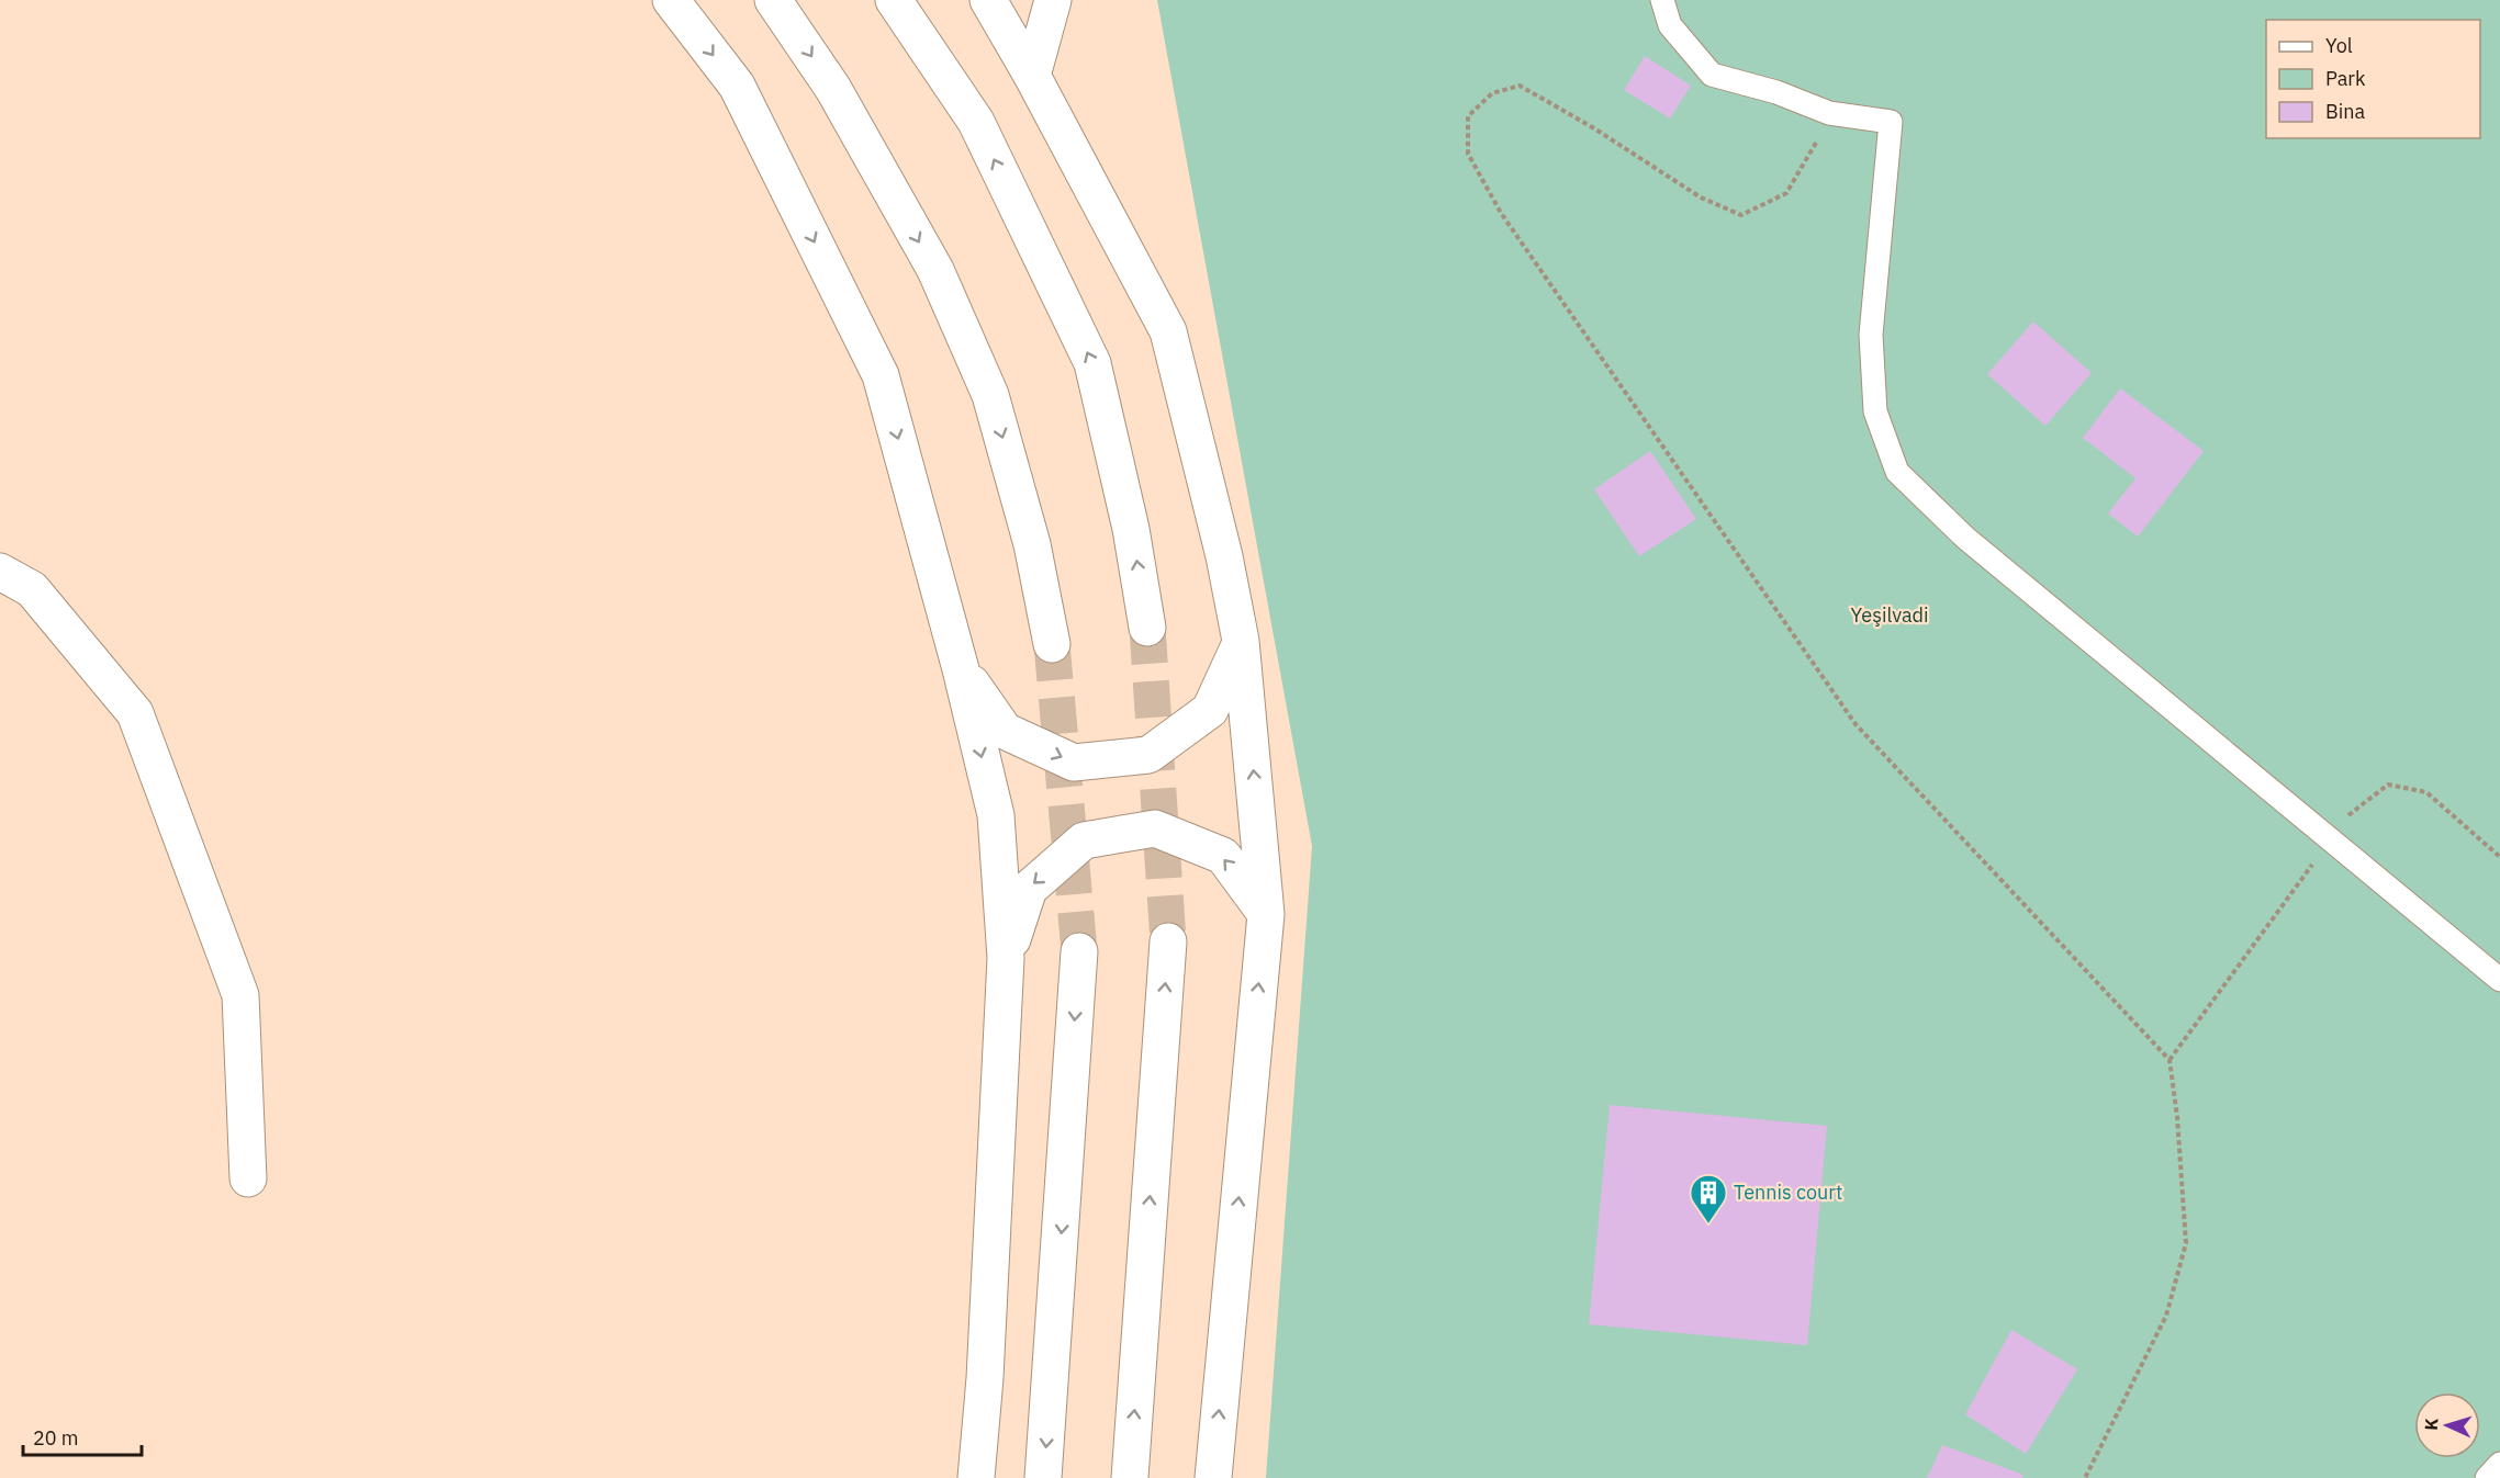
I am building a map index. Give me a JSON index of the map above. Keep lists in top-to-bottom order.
{
  "parks": ["Yeşilvadi"],
  "places": {
    "building": ["Tennis court"]
  },
  "legend": ["Yol", "Park", "Bina"],
  "scale_bar": "20 m",
  "north": "left"
}
